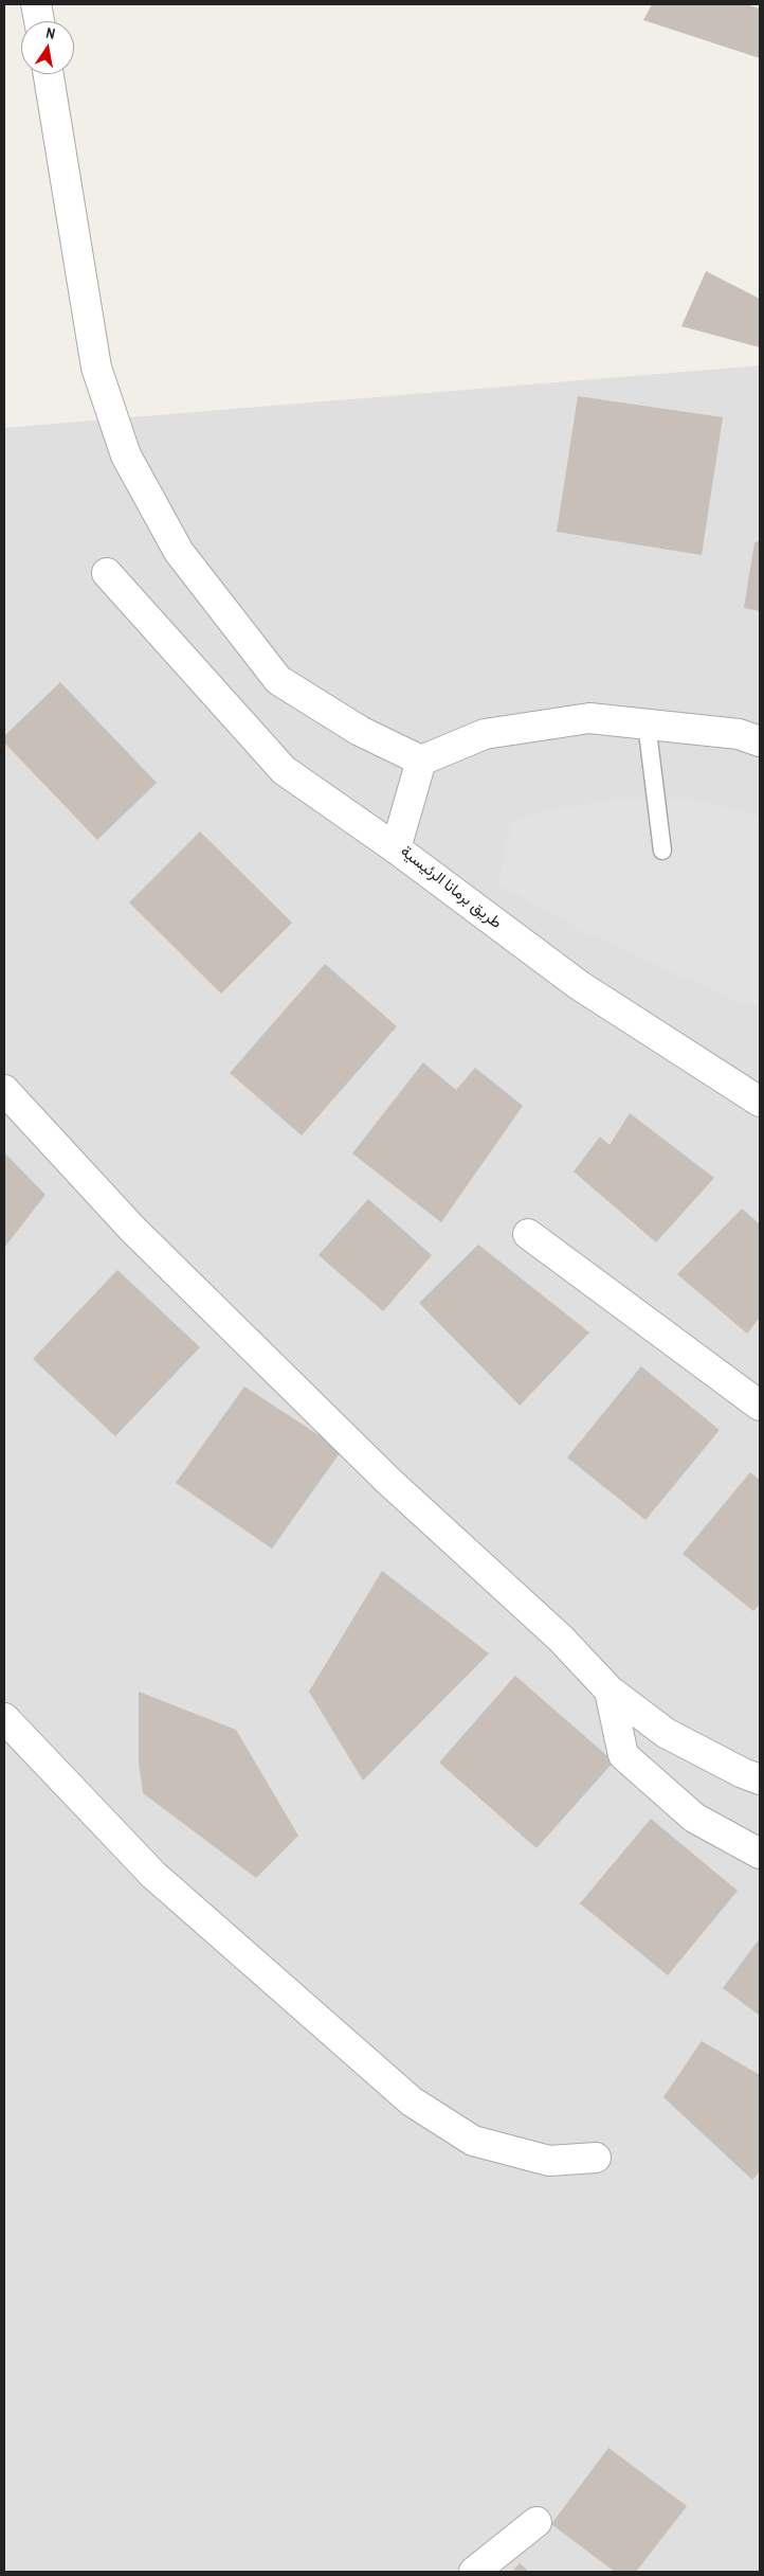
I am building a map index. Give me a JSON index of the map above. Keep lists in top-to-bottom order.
{
  "streets": {
    "street": ["طريق برمانا الرئيسية"]
  },
  "north": "top"
}
